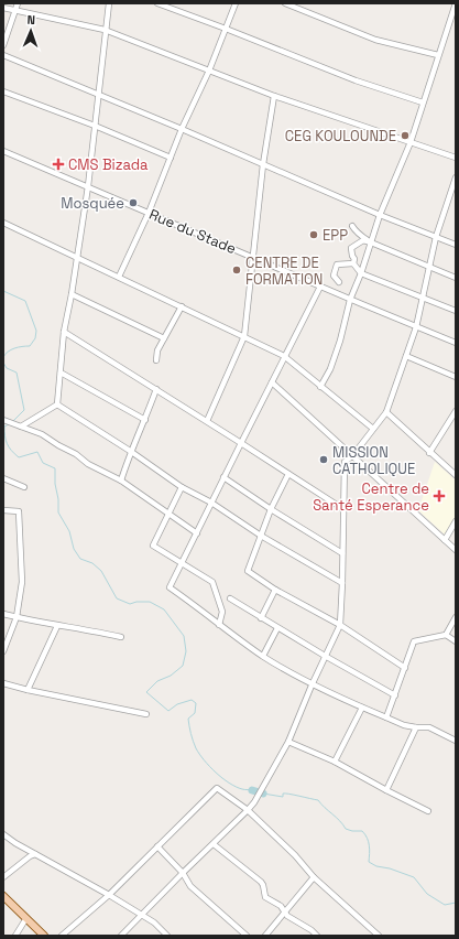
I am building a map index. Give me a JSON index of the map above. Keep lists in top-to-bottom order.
{
  "streets": {
    "street": ["Rue du Stade"]
  },
  "places": {
    "other": [
      "CEG KOULOUNDE",
      "Mosquée",
      "EPP",
      "CENTRE DE FORMATION",
      "MISSION CATHOLIQUE"
    ],
    "health": ["CMS Bizada", "Centre de Santé Esperance"]
  },
  "north": "top"
}
